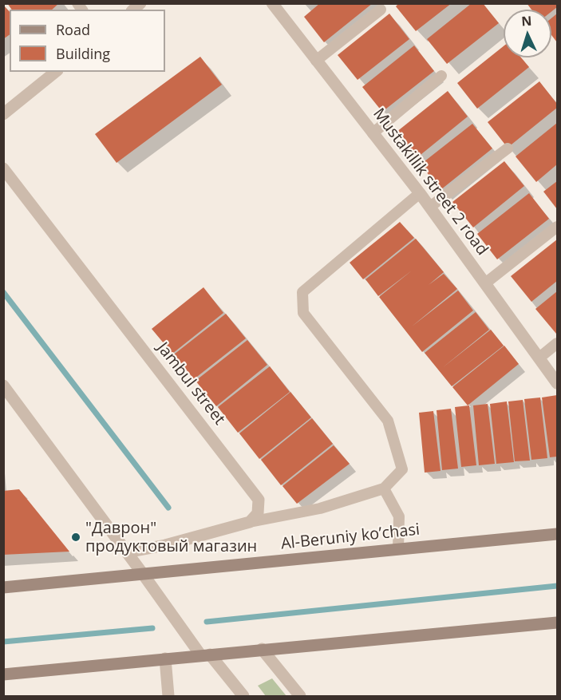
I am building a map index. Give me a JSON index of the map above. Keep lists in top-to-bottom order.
{
  "streets": {
    "main road": ["Al-Beruniy ko’chasi"],
    "street": ["Mustakillik street 2 road", "Jambul street"]
  },
  "places": ["\"Даврон\" продуктовый магазин"],
  "legend": ["Road", "Building"],
  "north": "top"
}
